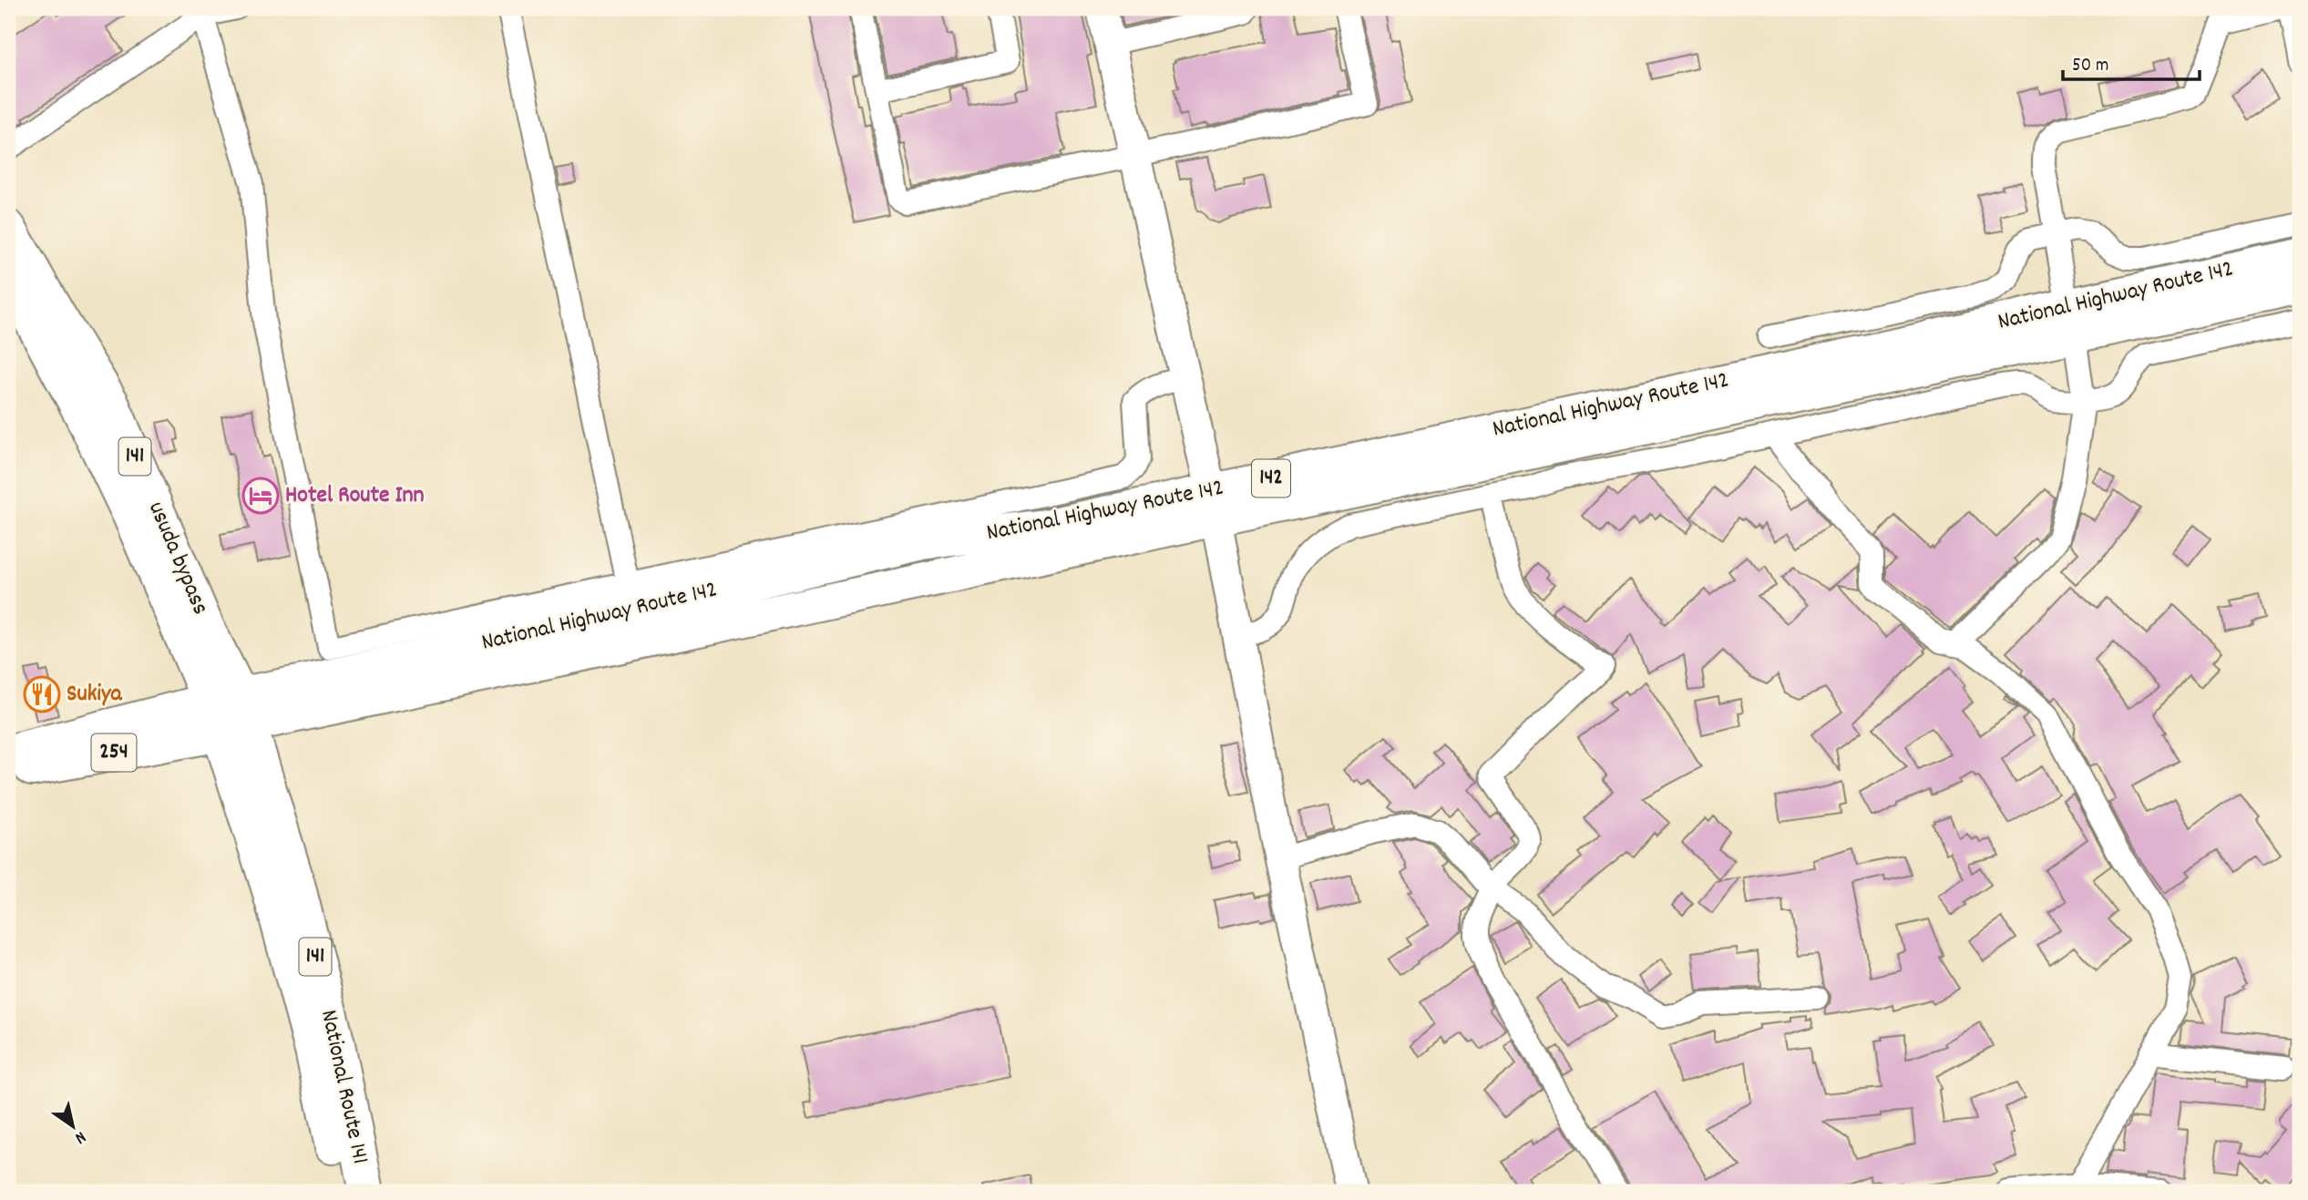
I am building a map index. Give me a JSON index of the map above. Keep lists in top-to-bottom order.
{
  "streets": {
    "highway": [
      "National Highway Route 142",
      "141",
      "142",
      "usuda bypass",
      "254",
      "National Route 141"
    ]
  },
  "crossings": [
    ["National Highway Route 142", "usuda bypass"],
    ["National Highway Route 142", "254"],
    ["National Highway Route 142", "National Route 141"],
    ["usuda bypass", "254"],
    ["usuda bypass", "National Route 141"],
    ["254", "National Route 141"]
  ],
  "places": {
    "hotel": ["Hotel Route Inn"],
    "restaurant": ["Sukiya"]
  },
  "scale_bar": "50 m",
  "north": "bottom right"
}
